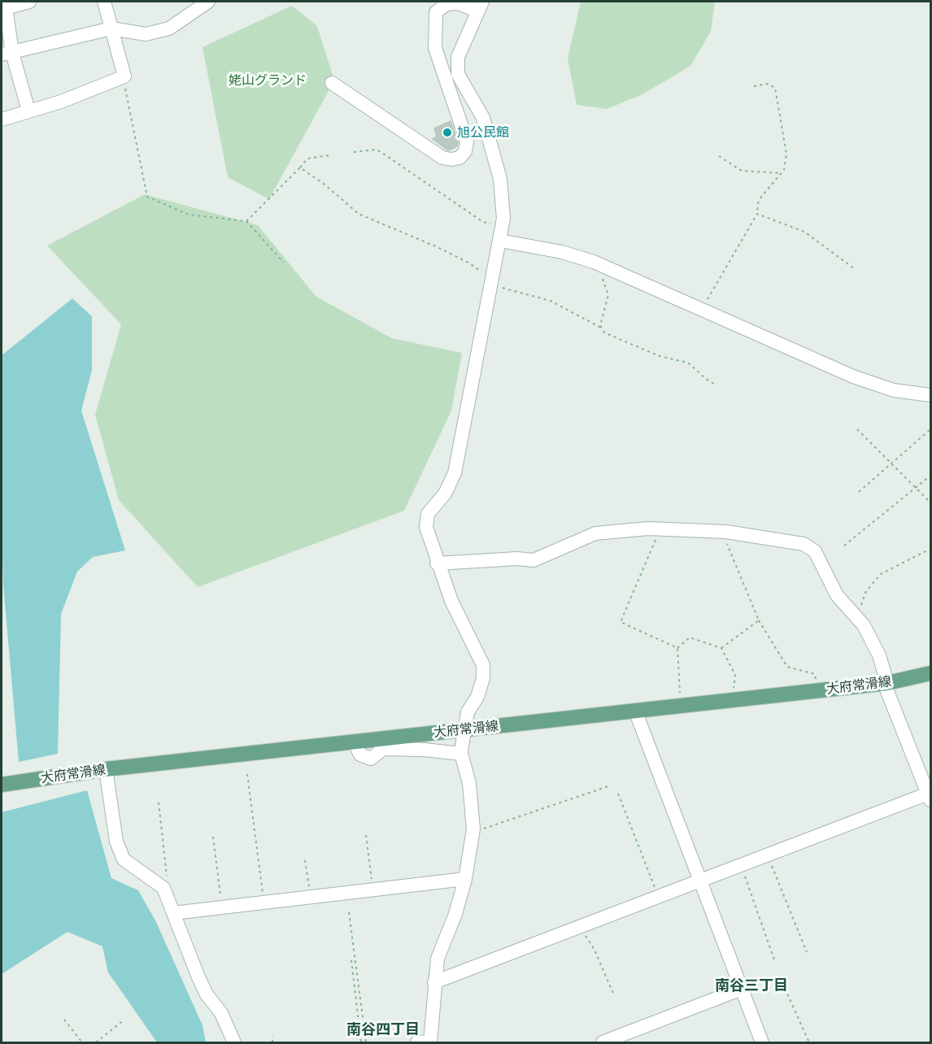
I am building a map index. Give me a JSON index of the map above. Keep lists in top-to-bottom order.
{
  "streets": {
    "main road": ["大府常滑線"]
  },
  "districts": ["南谷三丁目", "南谷四丁目"],
  "parks": ["姥山グランド"],
  "places": ["旭公民館"]
}
